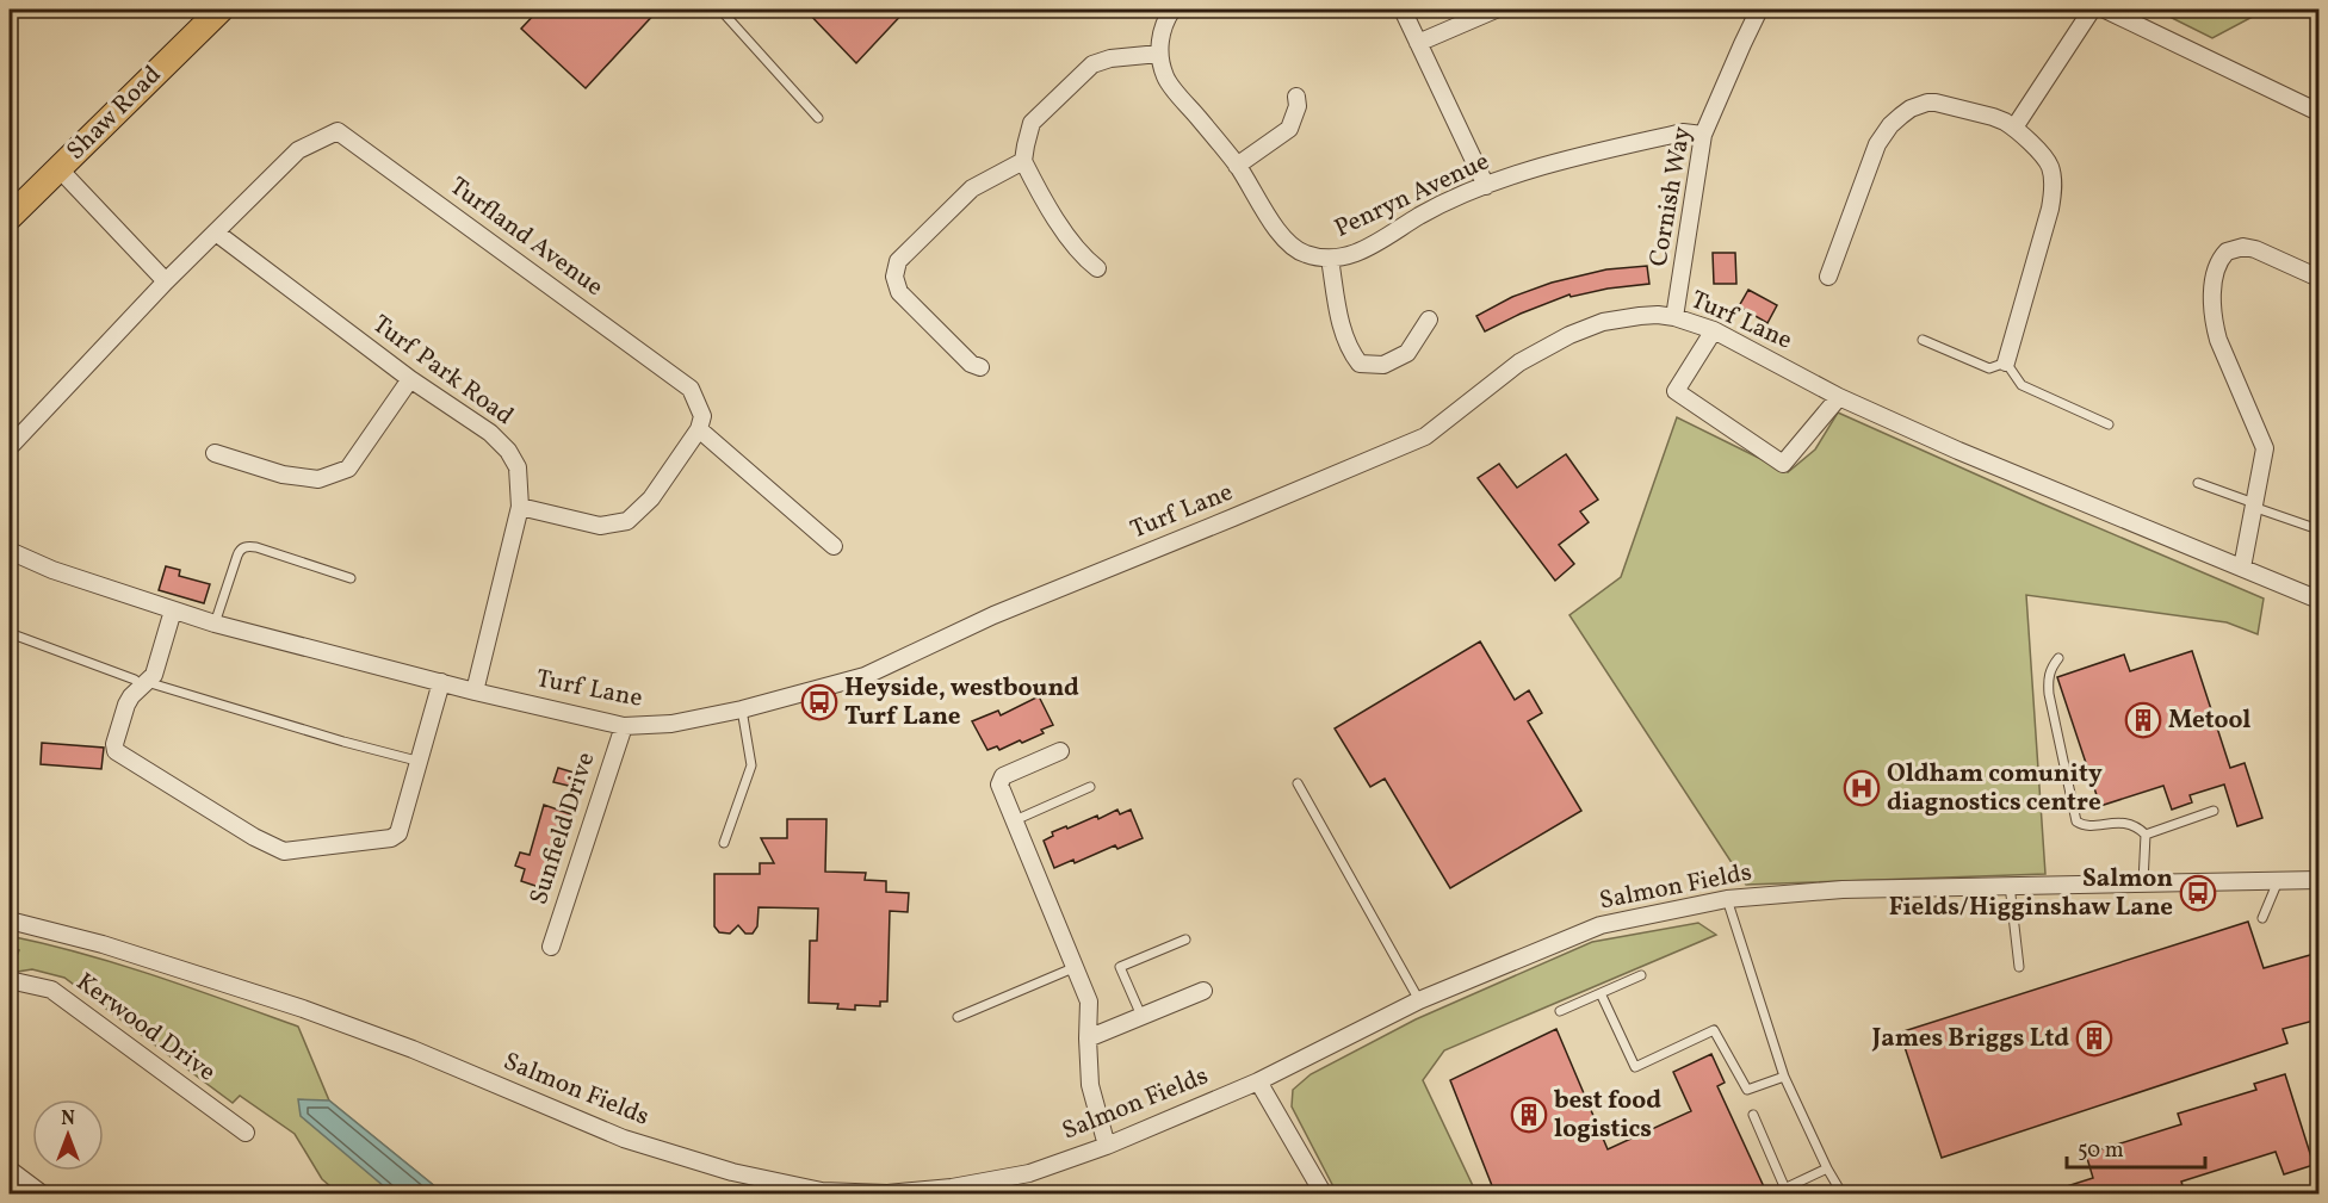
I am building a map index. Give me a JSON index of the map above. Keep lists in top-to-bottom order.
{
  "streets": {
    "main road": ["Shaw Road"],
    "street": [
      "Penryn Avenue",
      "Cornish Way",
      "Turfland Avenue",
      "Turf Lane",
      "Turf Park Road",
      "Sunfield Drive",
      "Salmon Fields",
      "Kerwood Drive"
    ]
  },
  "crossings": [
    ["Penryn Avenue", "Cornish Way"],
    ["Cornish Way", "Turf Lane"],
    ["Turfland Avenue", "Turf Park Road"],
    ["Turf Lane", "Turf Park Road"],
    ["Turf Lane", "Sunfield Drive"]
  ],
  "places": {
    "bus stop": ["Heyside, westbound Turf Lane", "Salmon Fields/Higginshaw Lane"],
    "building": ["Metool", "James Briggs Ltd", "best food logistics"],
    "hospital": ["Oldham comunity diagnostics centre"]
  },
  "scale_bar": "50 m",
  "north": "top"
}
